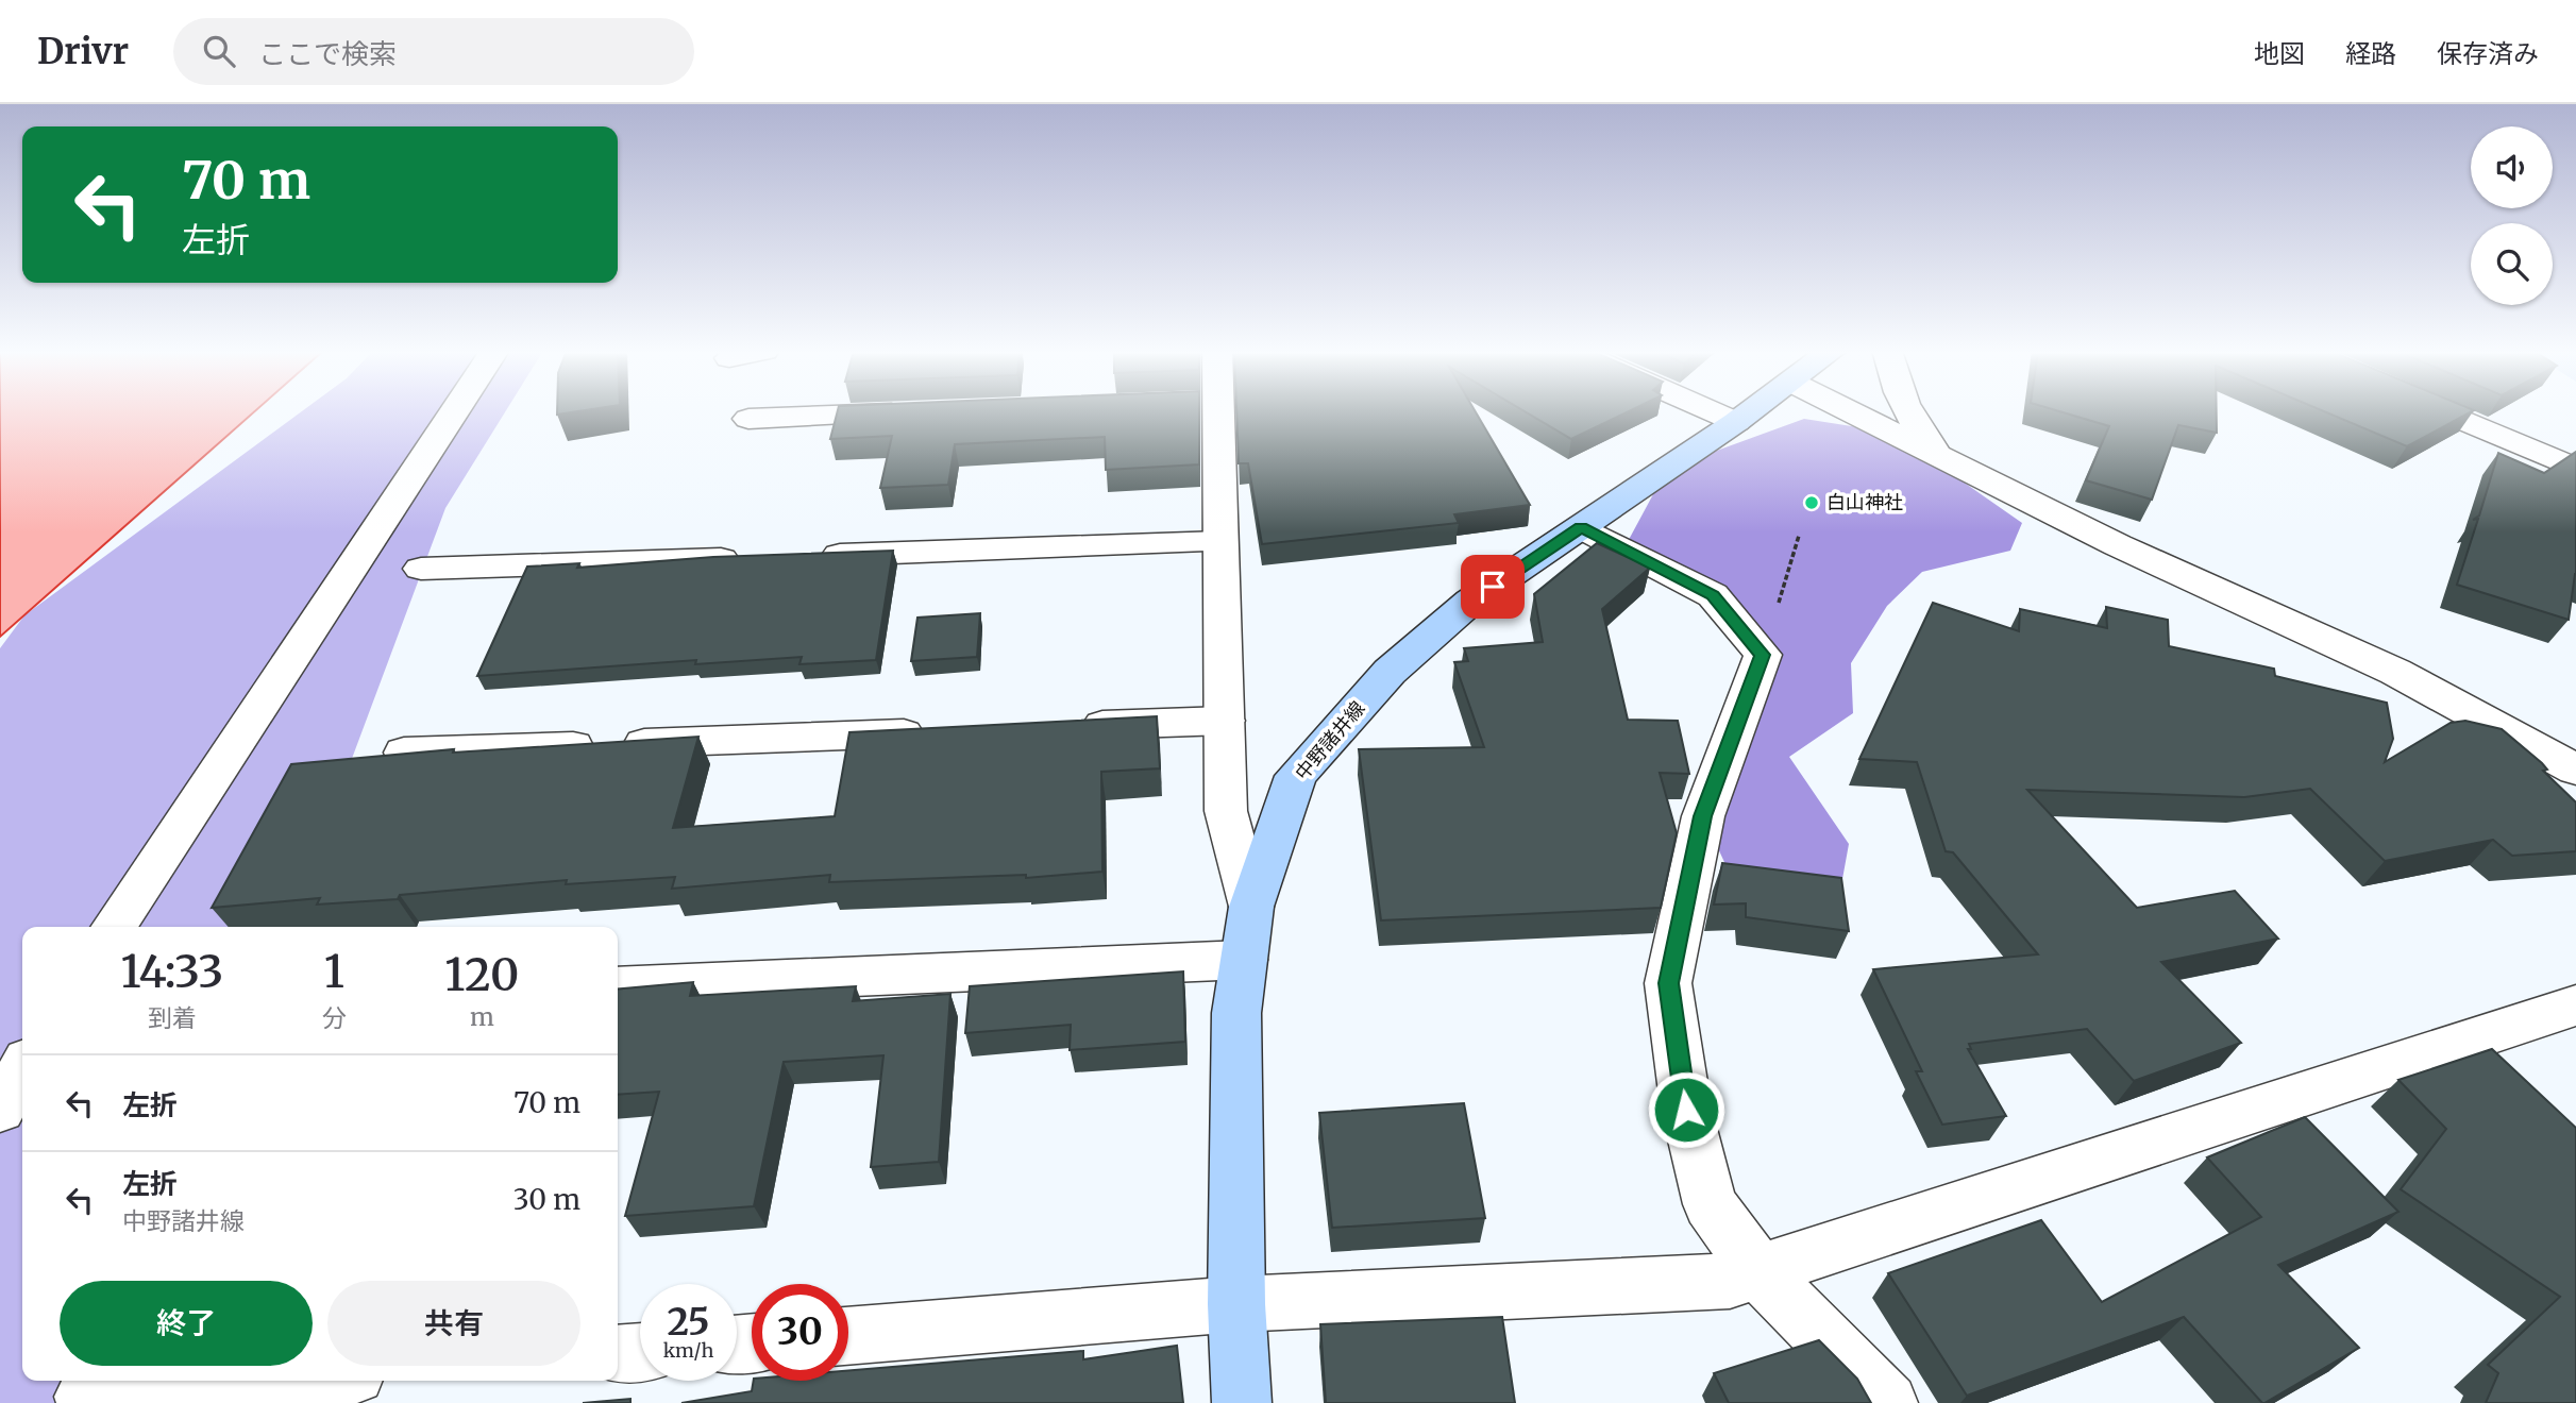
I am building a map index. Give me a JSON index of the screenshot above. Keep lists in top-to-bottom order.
{
  "streets": {
    "main road": ["中野諸井線"]
  },
  "places": ["白山神社"],
  "page": {
    "header": "Drivr",
    "search": "ここで検索",
    "nav": ["地図", "経路", "保存済み"],
    "turn": ["70 m", "左折"],
    "eta": [
      "14:33",
      "到着",
      "1",
      "分",
      "120",
      "m"
    ],
    "list": [
      {
        "name": "左折",
        "value": "70 m"
      },
      {
        "name": "左折",
        "note": "中野諸井線",
        "value": "30 m"
      }
    ],
    "buttons": ["終了", "共有"],
    "speed": "25 km/h",
    "limit": "30"
  }
}
